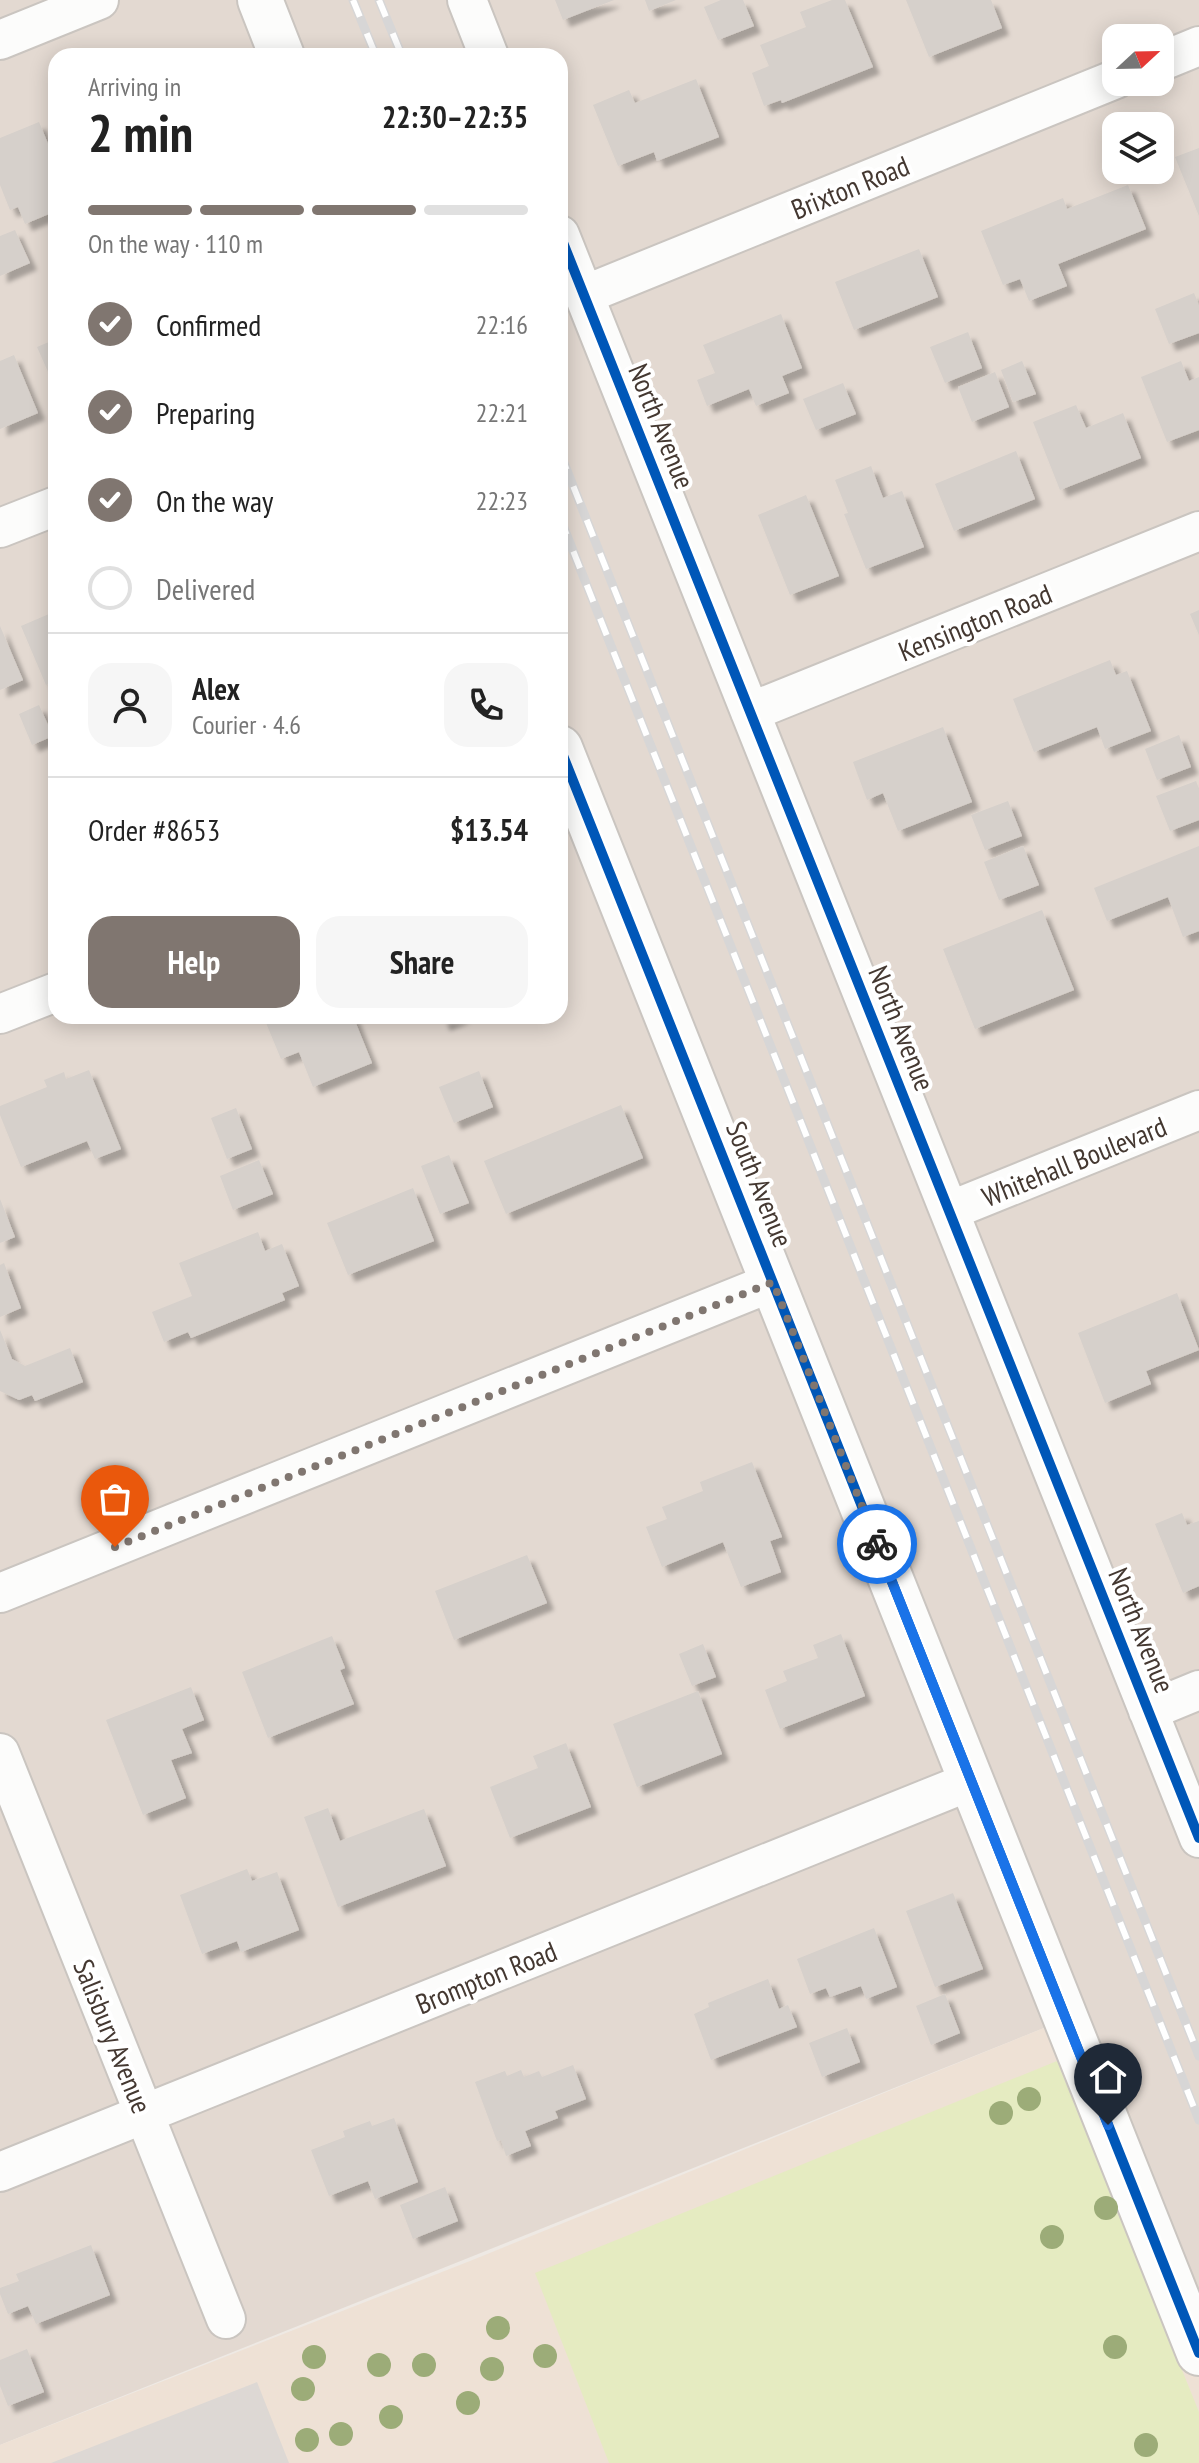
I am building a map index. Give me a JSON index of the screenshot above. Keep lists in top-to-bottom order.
{
  "streets": {
    "street": [
      "Brixton Road",
      "North Avenue",
      "Kensington Road",
      "Whitehall Boulevard",
      "South Avenue",
      "Brompton Road",
      "Salisbury Avenue"
    ]
  },
  "crossings": [
    ["Brixton Road", "North Avenue"],
    ["North Avenue", "Kensington Road"],
    ["North Avenue", "Whitehall Boulevard"],
    ["South Avenue", "Brompton Road"],
    ["Brompton Road", "Salisbury Avenue"]
  ],
  "north": "right",
  "page": {
    "heading": ["2 min", "Arriving in", "22:30–22:35"],
    "panel": [
      "Alex",
      "Courier · 4.6",
      "Order #8653",
      "$13.54"
    ],
    "bar": "On the way · 110 m",
    "list": [
      ["Confirmed", "22:16"],
      ["Preparing", "22:21"],
      ["On the way", "22:23"],
      "Delivered"
    ],
    "buttons": ["Help", "Share"]
  }
}
